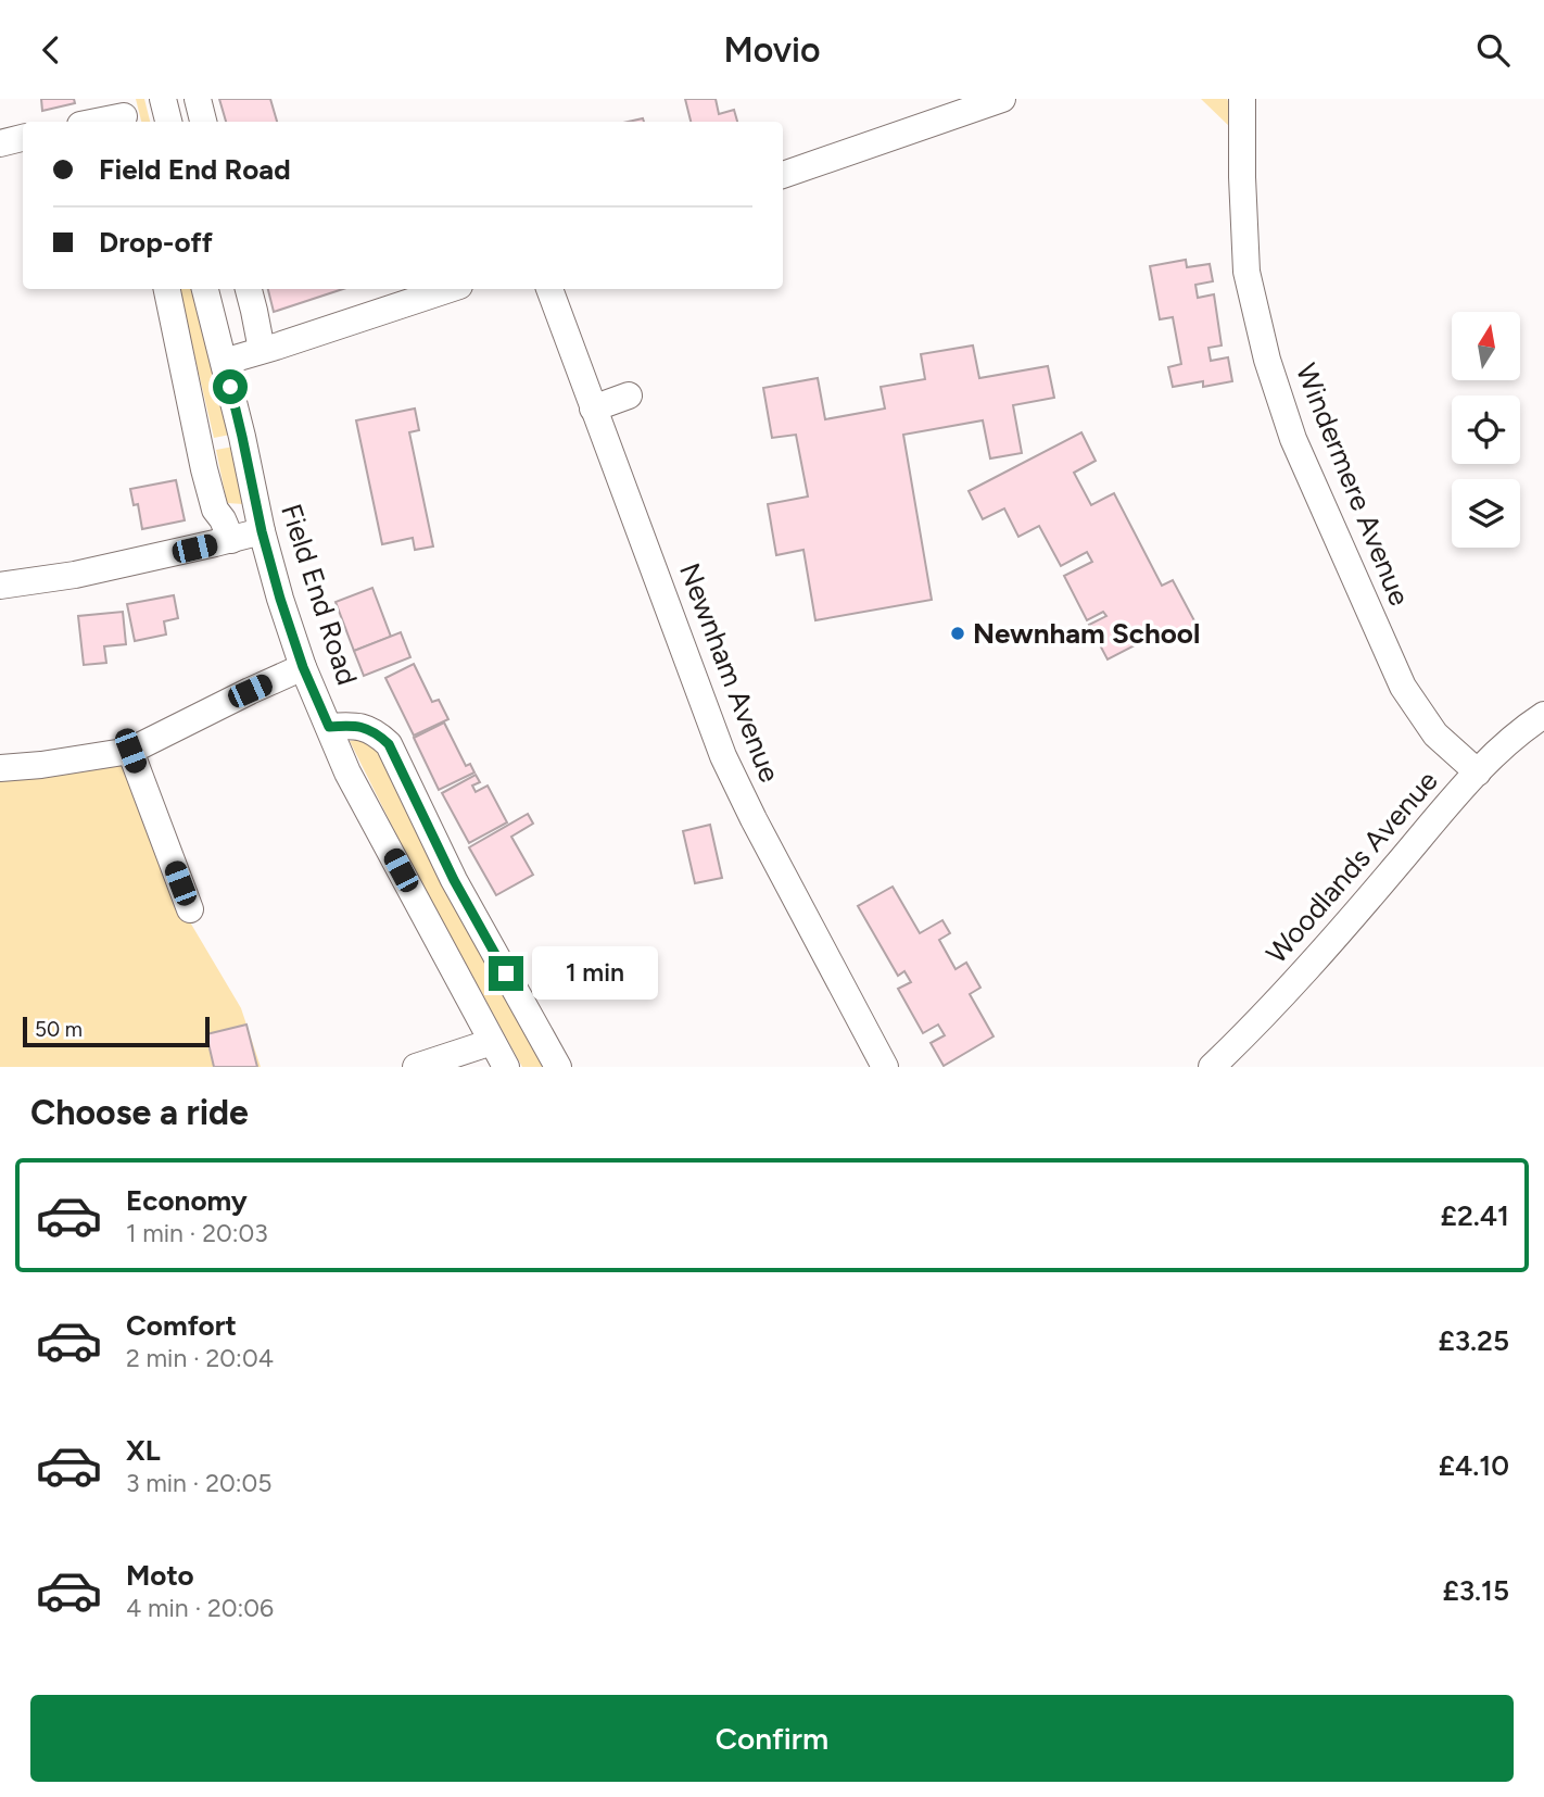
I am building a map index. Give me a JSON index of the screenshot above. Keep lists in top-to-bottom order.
{
  "streets": {
    "street": [
      "Windermere Avenue",
      "Field End Road",
      "Newnham Avenue",
      "Woodlands Avenue"
    ]
  },
  "crossings": [
    ["Windermere Avenue", "Woodlands Avenue"]
  ],
  "places": ["Newnham School"],
  "scale_bar": "50 m",
  "north": "top",
  "page": {
    "header": "Movio",
    "banner": ["Field End Road", "Drop-off"],
    "bubble": "1 min",
    "scale": "50 m",
    "heading": "Choose a ride",
    "list": [
      {
        "name": "Economy",
        "note": "1 min · 20:03",
        "value": "£2.41"
      },
      {
        "name": "Comfort",
        "note": "2 min · 20:04",
        "value": "£3.25"
      },
      {
        "name": "XL",
        "note": "3 min · 20:05",
        "value": "£4.10"
      },
      {
        "name": "Moto",
        "note": "4 min · 20:06",
        "value": "£3.15"
      }
    ],
    "buttons": "Confirm"
  }
}
